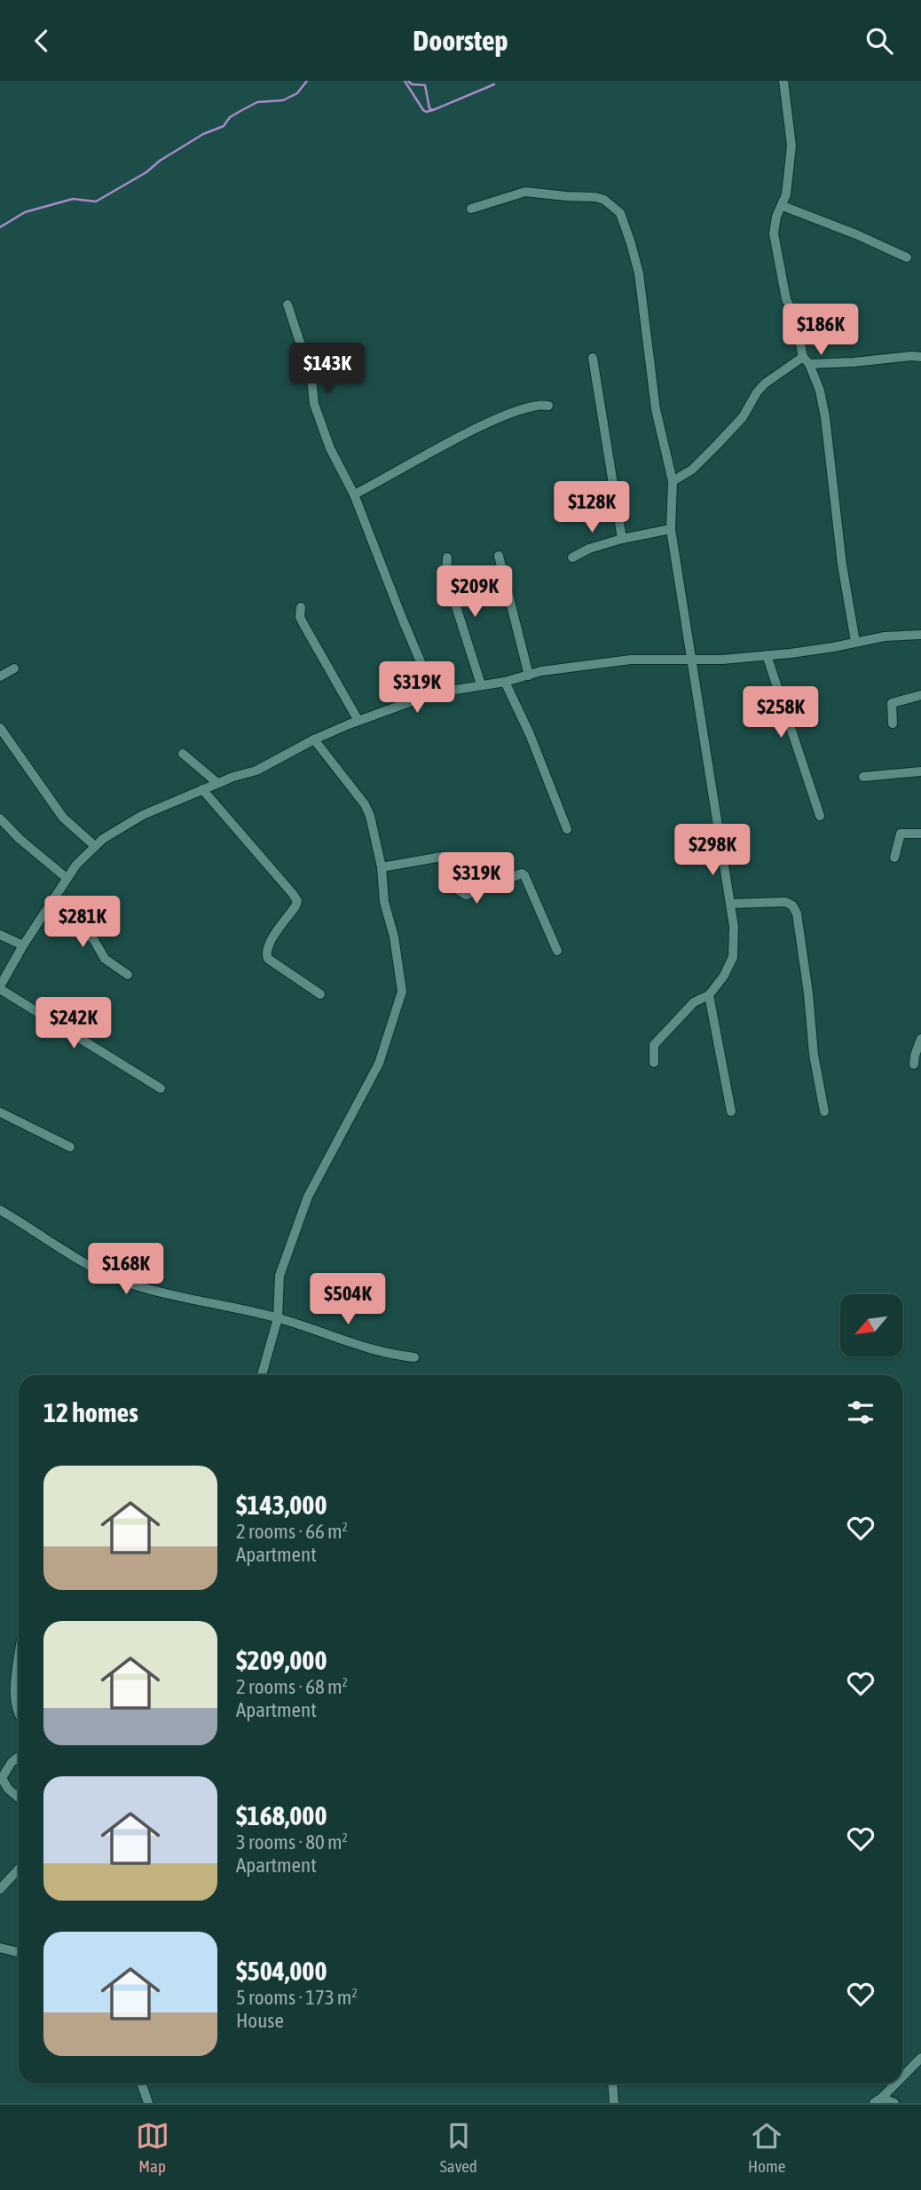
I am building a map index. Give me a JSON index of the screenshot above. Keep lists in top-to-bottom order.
{
  "north": "bottom left",
  "page": {
    "header": "Doorstep",
    "price": [
      "$186K",
      "$143K",
      "$128K",
      "$209K",
      "$319K",
      "$258K",
      "$298K",
      "$319K",
      "$281K",
      "$242K",
      "$168K",
      "$504K"
    ],
    "heading": "12 homes",
    "list": [
      {
        "name": "$143,000",
        "note": "2 rooms · 66 m² · Apartment"
      },
      {
        "name": "$209,000",
        "note": "2 rooms · 68 m² · Apartment"
      },
      {
        "name": "$168,000",
        "note": "3 rooms · 80 m² · Apartment"
      },
      {
        "name": "$504,000",
        "note": "5 rooms · 173 m² · House"
      }
    ],
    "tabs": ["Map", "Saved", "Home"]
  }
}
